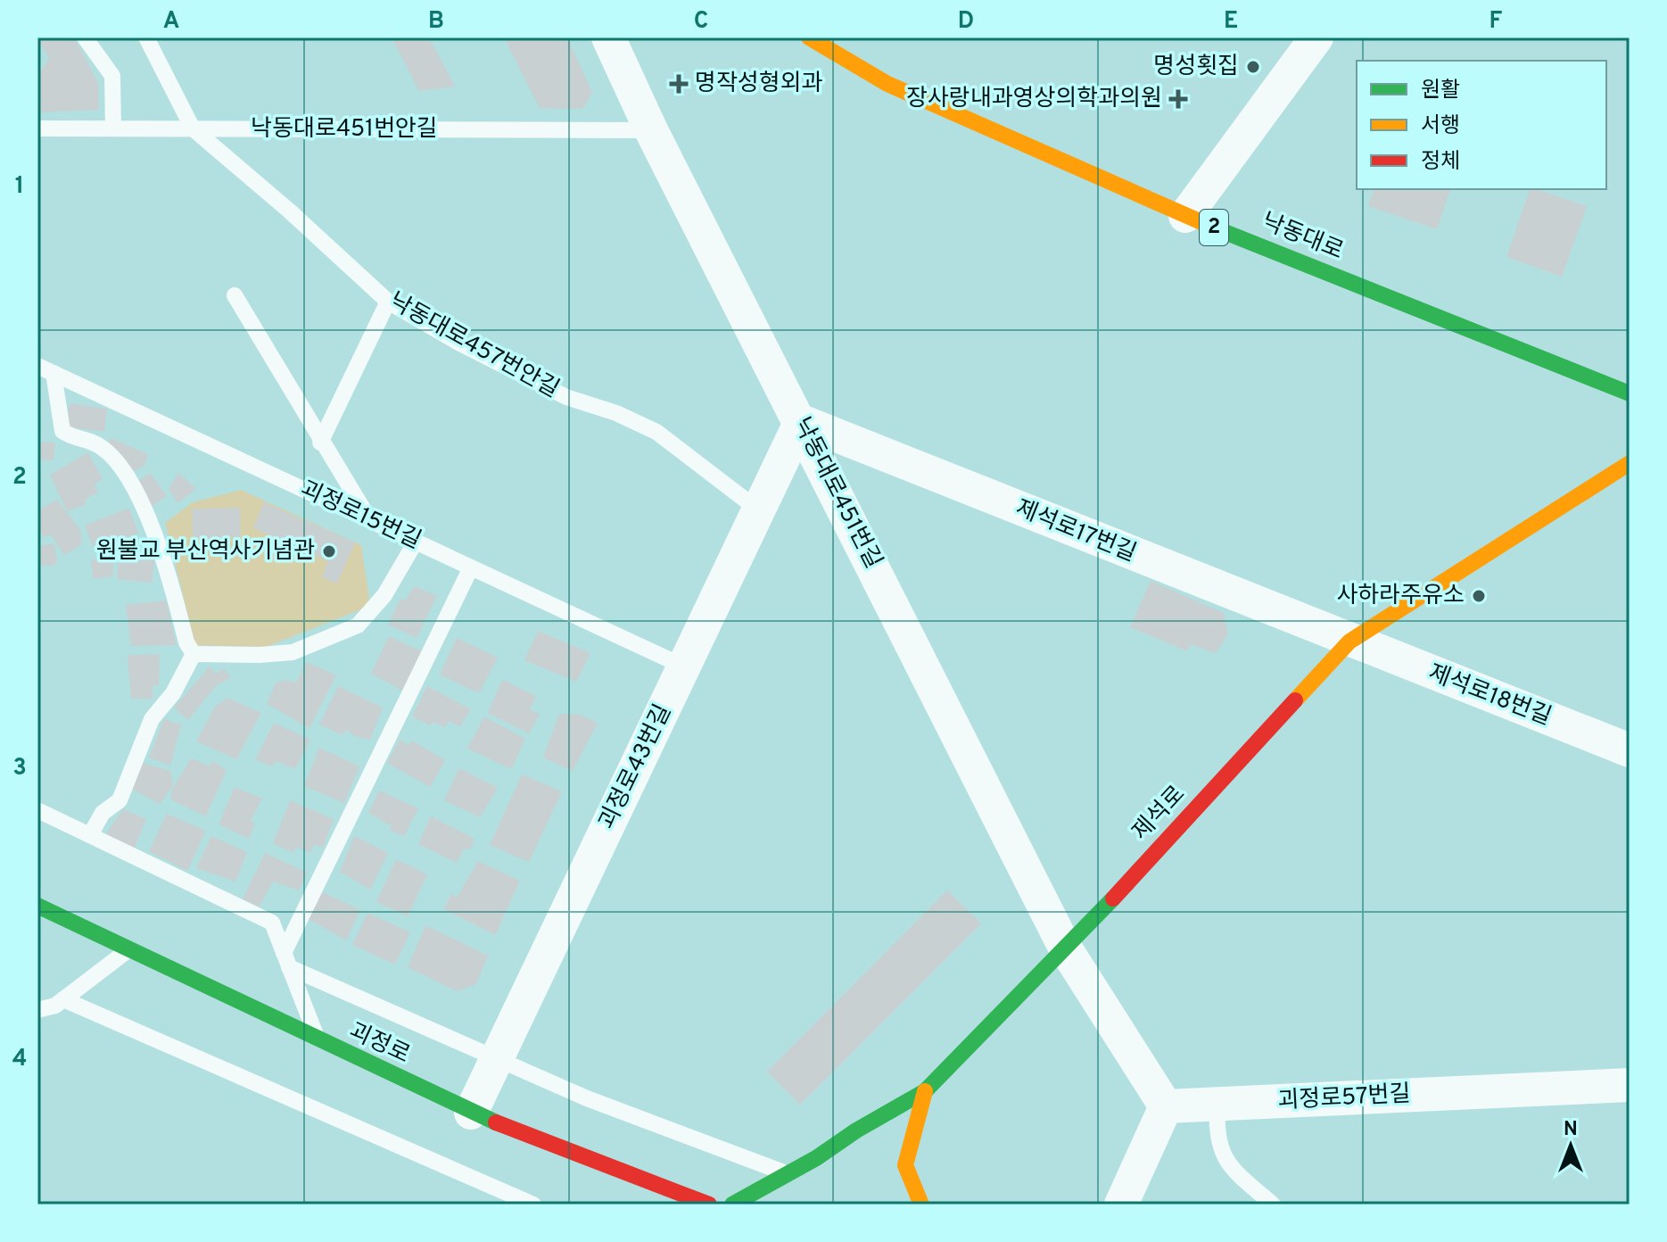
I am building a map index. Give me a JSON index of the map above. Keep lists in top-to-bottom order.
{
  "streets": {
    "main road": [
      "2",
      "낙동대로",
      "제석로",
      "괴정로"
    ],
    "street": [
      "낙동대로451번길",
      "제석로17번길",
      "제석로18번길",
      "괴정로43번길",
      "괴정로57번길"
    ],
    "lane": ["낙동대로451번안길", "낙동대로457번안길", "괴정로15번길"]
  },
  "crossings": [
    ["낙동대로451번안길", "낙동대로457번안길"],
    ["낙동대로451번안길", "낙동대로451번길"],
    ["낙동대로457번안길", "괴정로43번길"],
    ["낙동대로451번길", "제석로17번길"],
    ["낙동대로451번길", "괴정로43번길"],
    ["낙동대로451번길", "제석로"],
    ["낙동대로451번길", "괴정로57번길"],
    ["괴정로15번길", "괴정로43번길"],
    ["제석로17번길", "제석로18번길"],
    ["제석로17번길", "괴정로43번길"],
    ["제석로17번길", "제석로"],
    ["제석로18번길", "제석로"],
    ["괴정로43번길", "괴정로"]
  ],
  "places": {
    "other": ["명성횟집", "원불교 부산역사기념관", "사하라주유소"],
    "health": ["명작성형외과", "장사랑내과영상의학과의원"]
  },
  "legend": ["원활", "서행", "정체"],
  "north": "top",
  "grid": {
    "columns": [
      "A",
      "B",
      "C",
      "D",
      "E",
      "F"
    ],
    "rows": [
      "1",
      "2",
      "3",
      "4"
    ]
  }
}
